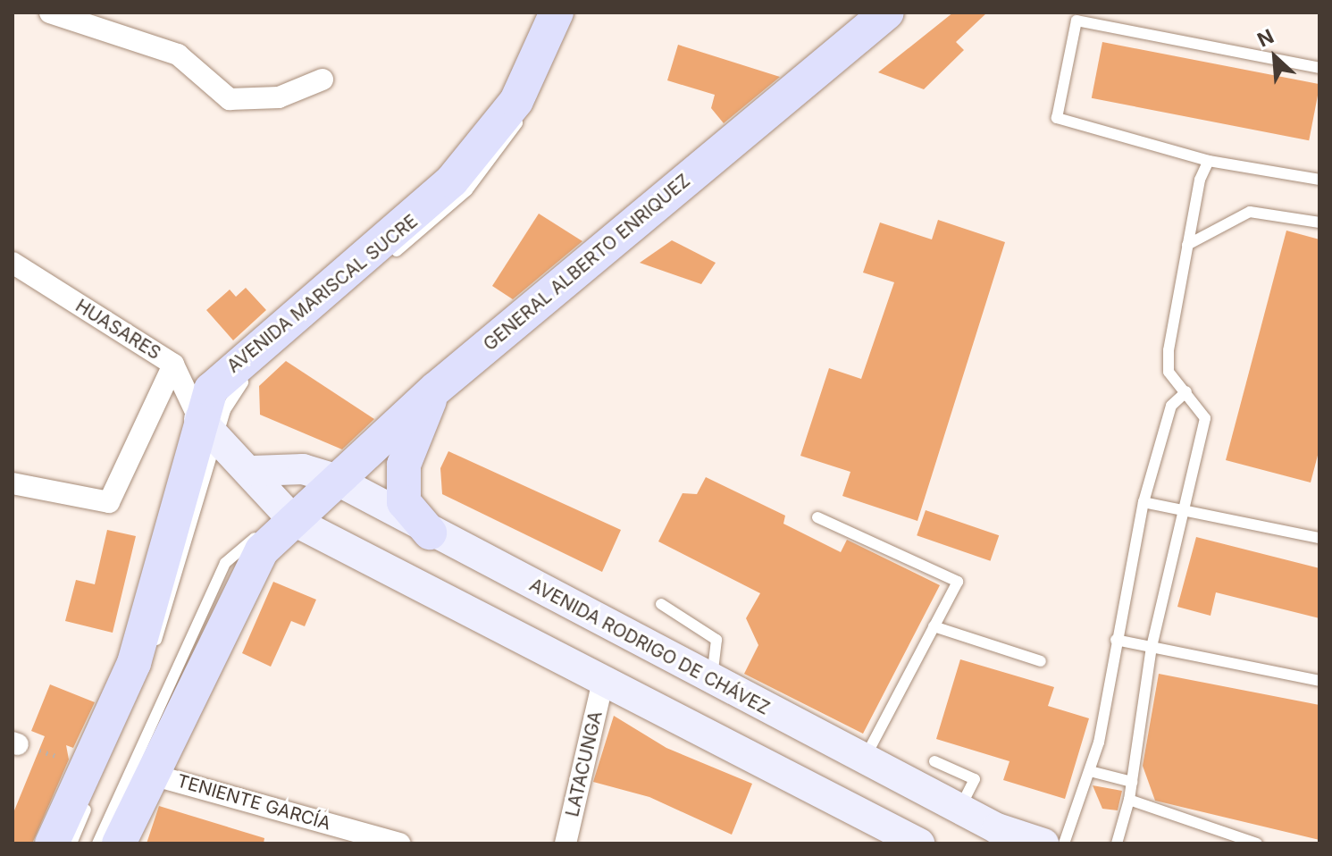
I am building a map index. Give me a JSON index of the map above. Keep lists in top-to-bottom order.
{
  "streets": {
    "main road": ["GENERAL ALBERTO ENRIQUEZ", "AVENIDA MARISCAL SUCRE", "AVENIDA RODRIGO DE CHÁVEZ"],
    "street": ["HUASARES", "LATACUNGA", "TENIENTE GARCÍA"]
  },
  "crossings": [
    ["GENERAL ALBERTO ENRIQUEZ", "AVENIDA RODRIGO DE CHÁVEZ"],
    ["AVENIDA MARISCAL SUCRE", "HUASARES"]
  ],
  "north": "top left"
}
